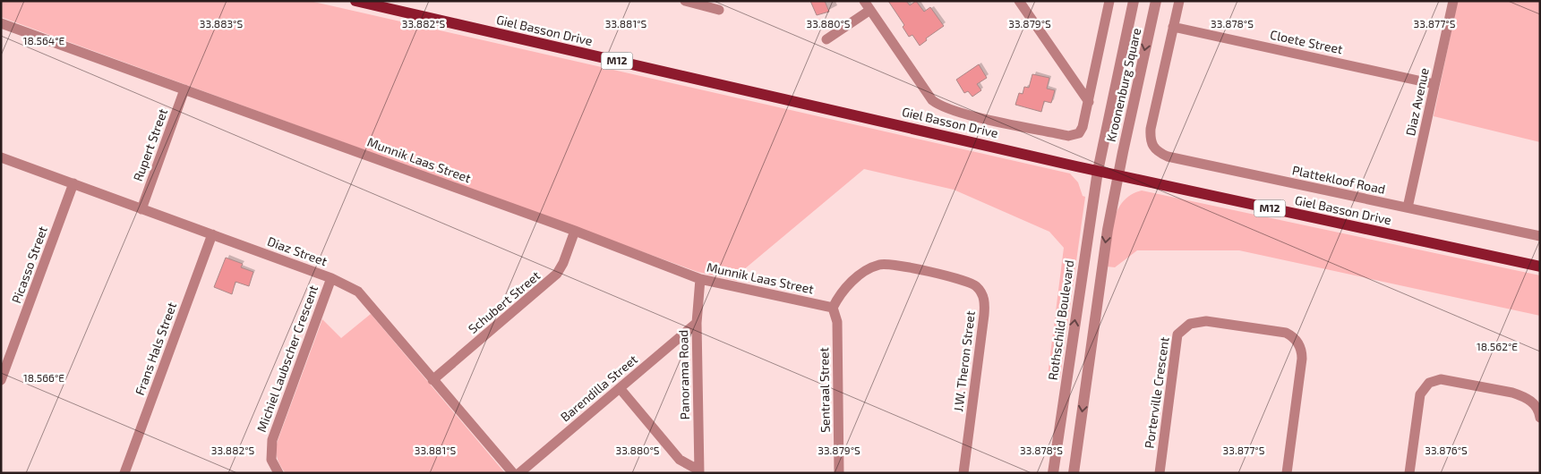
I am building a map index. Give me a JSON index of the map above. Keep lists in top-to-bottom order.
{
  "streets": {
    "main road": ["Giel Basson Drive", "M12"],
    "street": [
      "Cloete Street",
      "Kroonenburg Square",
      "Diaz Avenue",
      "Rupert Street",
      "Munnik Laas Street",
      "Plattekloof Road",
      "Diaz Street",
      "Picasso Street",
      "Schubert Street",
      "Rothschild Boulevard",
      "Frans Hals Street",
      "Michiel Laubscher Crescent",
      "J.W. Theron Street",
      "Panorama Road",
      "Barendilla Street",
      "Sentraal Street",
      "Porterville Crescent"
    ]
  },
  "crossings": [
    ["Giel Basson Drive", "Kroonenburg Square"],
    ["Giel Basson Drive", "Rothschild Boulevard"],
    ["Cloete Street", "Diaz Avenue"],
    ["Cloete Street", "Plattekloof Road"],
    ["Kroonenburg Square", "Rothschild Boulevard"],
    ["Diaz Avenue", "Plattekloof Road"],
    ["Rupert Street", "Munnik Laas Street"],
    ["Rupert Street", "Diaz Street"],
    ["Munnik Laas Street", "Schubert Street"],
    ["Munnik Laas Street", "J.W. Theron Street"],
    ["Munnik Laas Street", "Panorama Road"],
    ["Munnik Laas Street", "Sentraal Street"],
    ["Diaz Street", "Picasso Street"],
    ["Diaz Street", "Schubert Street"],
    ["Diaz Street", "Frans Hals Street"],
    ["Diaz Street", "Michiel Laubscher Crescent"],
    ["J.W. Theron Street", "Sentraal Street"],
    ["Panorama Road", "Barendilla Street"]
  ],
  "coordinates": [
    "33.883°S",
    "33.882°S",
    "33.881°S",
    "33.880°S",
    "33.879°S",
    "33.878°S",
    "33.877°S",
    "18.564°E",
    "18.562°E",
    "18.566°E",
    "33.876°S"
  ]
}
